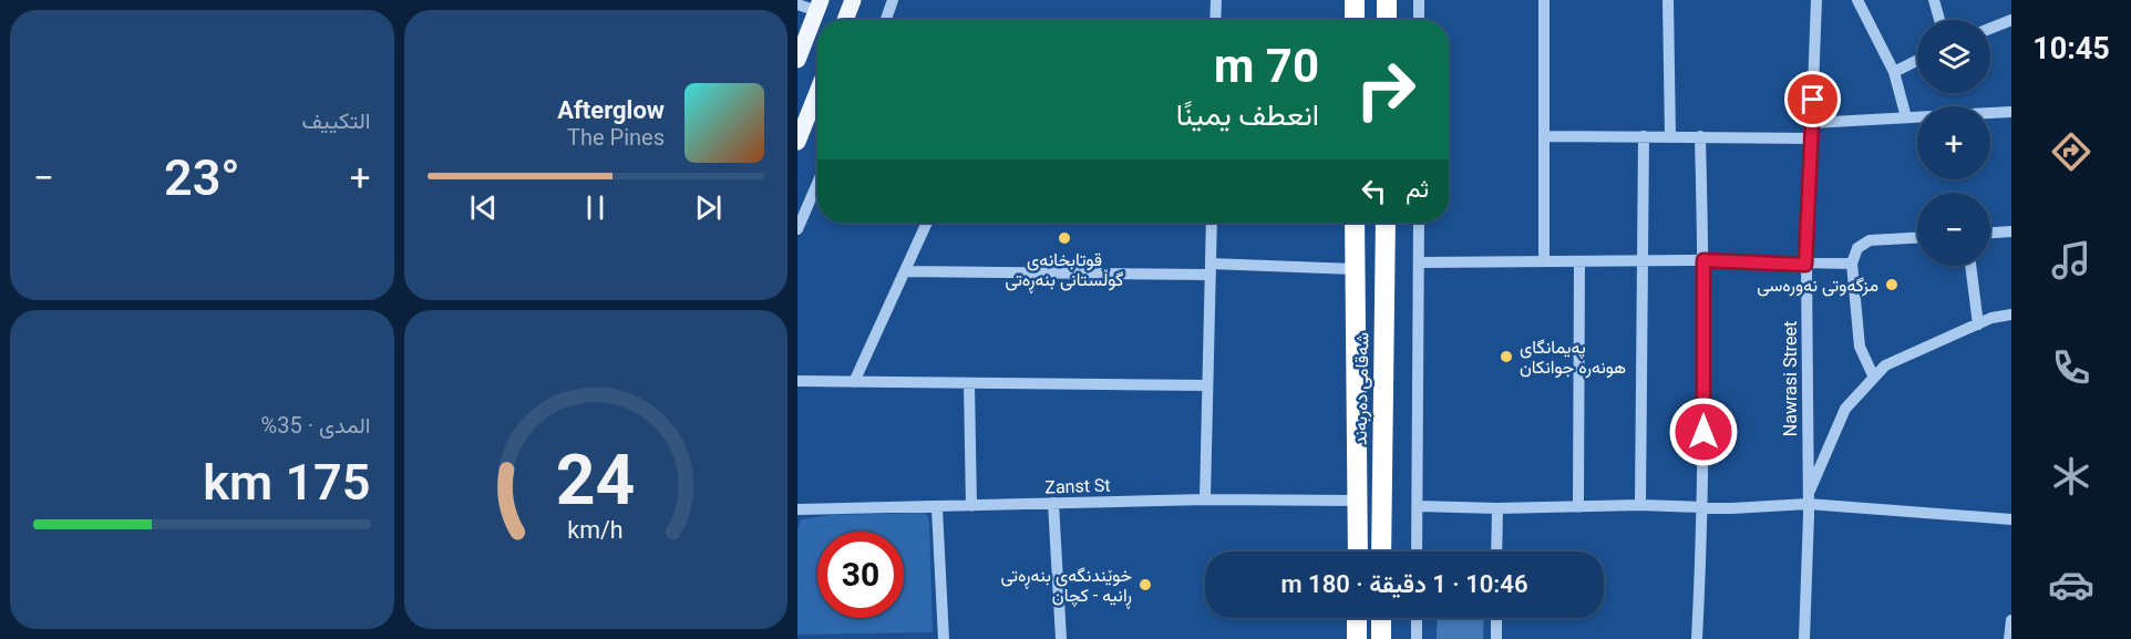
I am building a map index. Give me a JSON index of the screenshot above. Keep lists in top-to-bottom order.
{
  "streets": {
    "highway": ["شەقامی دەربەند"],
    "street": ["Nawrasi Street", "Zanst St"]
  },
  "crossings": [
    ["شەقامی دەربەند", "Zanst St"]
  ],
  "places": [
    "قوتابخانه‌ی گوڵستانی بنه‌ڕه‌تی",
    "مزگەوتی نەورەسی",
    "پەیمانگای هونەرە جوانکان",
    "خوێندنگەی بنەڕەتی ڕانیە - کچان"
  ],
  "page": {
    "tabs": "10:45",
    "tile": [
      "التكييف",
      ["المدى · 35%", "175 km"]
    ],
    "map_buttons": ["+", "−"],
    "turn": ["70 m", "انعطف يمينًا"],
    "song": ["Afterglow", "The Pines"],
    "heat": ["−", "23°", "+"],
    "then": "ثم",
    "limit": "30",
    "trip": "10:46 · 1 دقيقة · 180 m",
    "gauge": ["24", "km/h"]
  }
}
